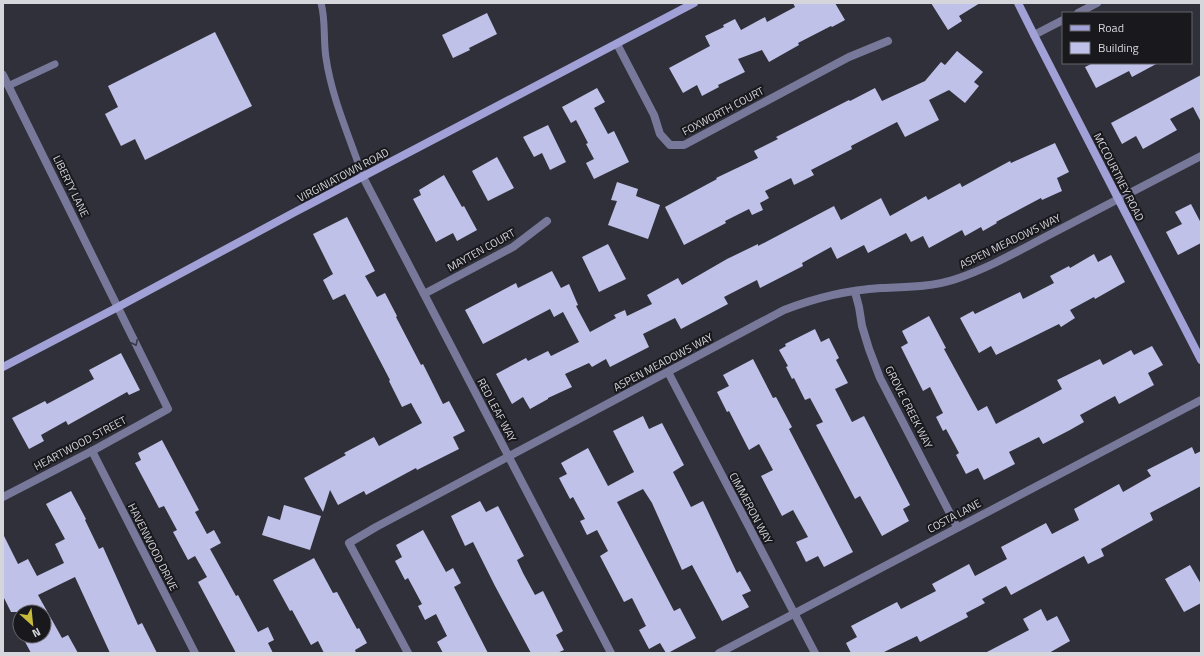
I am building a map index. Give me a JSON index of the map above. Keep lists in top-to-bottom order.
{
  "streets": {
    "street": [
      "FOXWORTH COURT",
      "VIRGINIATOWN ROAD",
      "MCCOURTNEY ROAD",
      "LIBERTY LANE",
      "ASPEN MEADOWS WAY",
      "MAYTEN COURT",
      "GROVE CREEK WAY",
      "RED LEAF WAY",
      "HEARTWOOD STREET",
      "CIMMERON WAY",
      "COSTA LANE",
      "HAVENWOOD DRIVE"
    ]
  },
  "crossings": [
    ["FOXWORTH COURT", "VIRGINIATOWN ROAD"],
    ["VIRGINIATOWN ROAD", "LIBERTY LANE"],
    ["VIRGINIATOWN ROAD", "RED LEAF WAY"],
    ["MCCOURTNEY ROAD", "ASPEN MEADOWS WAY"],
    ["LIBERTY LANE", "HEARTWOOD STREET"],
    ["ASPEN MEADOWS WAY", "GROVE CREEK WAY"],
    ["ASPEN MEADOWS WAY", "RED LEAF WAY"],
    ["ASPEN MEADOWS WAY", "CIMMERON WAY"],
    ["MAYTEN COURT", "RED LEAF WAY"],
    ["GROVE CREEK WAY", "COSTA LANE"],
    ["HEARTWOOD STREET", "HAVENWOOD DRIVE"],
    ["CIMMERON WAY", "COSTA LANE"]
  ],
  "legend": ["Road", "Building"],
  "north": "bottom right"
}
